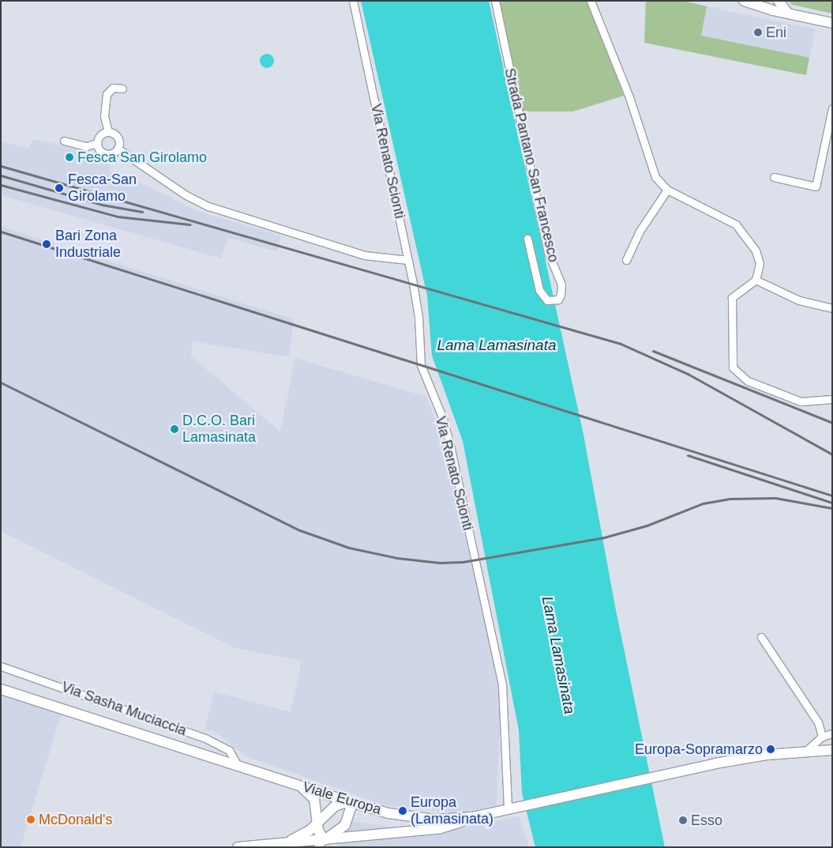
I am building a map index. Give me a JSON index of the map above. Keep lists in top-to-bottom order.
{
  "streets": {
    "main road": ["Viale Europa"],
    "street": ["Via Renato Scionti", "Strada Pantano San Francesco", "Via Sasha Muciaccia"]
  },
  "crossings": [
    ["Via Renato Scionti", "Viale Europa"],
    ["Via Sasha Muciaccia", "Viale Europa"]
  ],
  "water": ["Lama Lamasinata"],
  "places": [
    "Eni",
    "Fesca San Girolamo",
    "Fesca-San Girolamo",
    "Bari Zona Industriale",
    "D.C.O. Bari Lamasinata",
    "Europa-Sopramarzo",
    "Europa (Lamasinata)",
    "McDonald's",
    "Esso"
  ]
}
